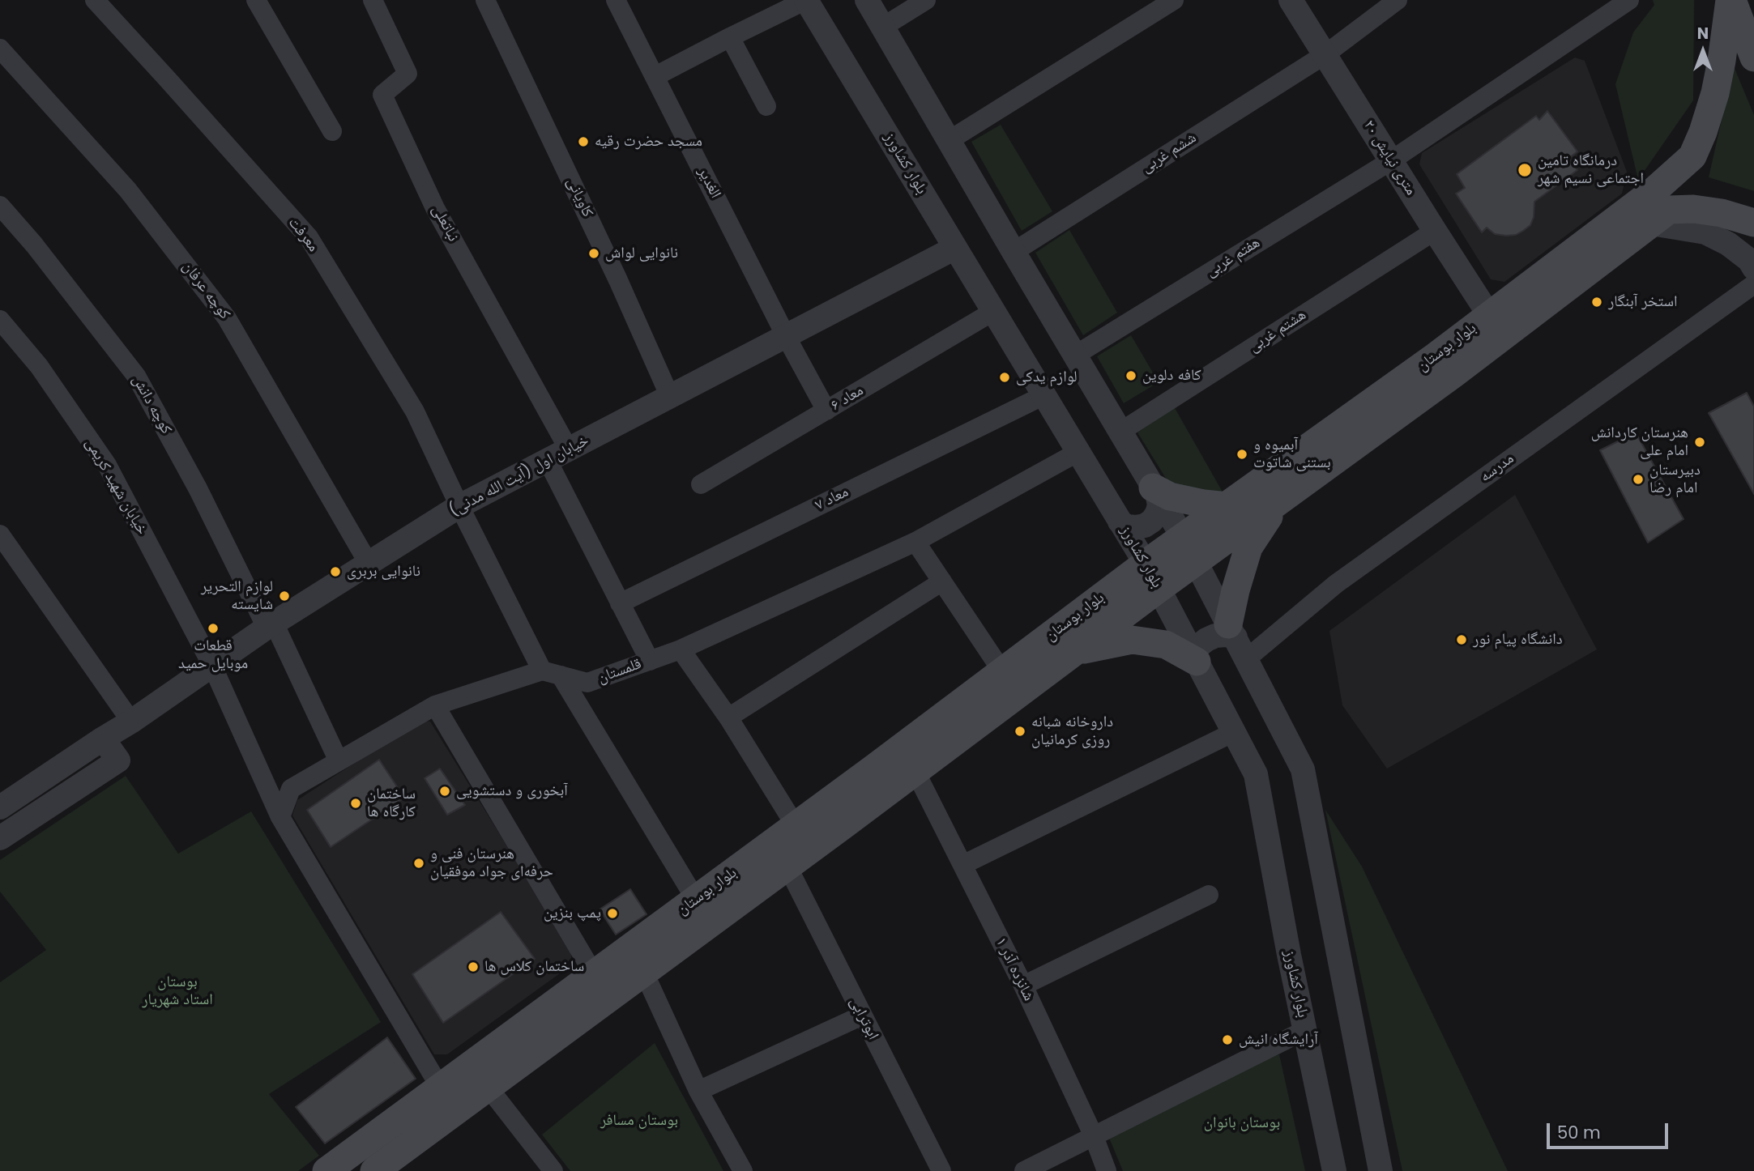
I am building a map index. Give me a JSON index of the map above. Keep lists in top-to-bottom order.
{
  "streets": {
    "main road": ["بلوار بوستان"],
    "street": [
      "ششم غربی",
      "۲۰ متری نیایش",
      "بلوار کشاورز",
      "الغدیر",
      "کاویانی",
      "نباتعلی",
      "معرفت",
      "هفتم غربی",
      "کوچه عرفان",
      "هشتم غربی",
      "معاد ۶",
      "کوچه دانش",
      "مدرسه",
      "خیابان اول (آیت الله مدنی)",
      "خیابان شهید کریمی",
      "معاد ۷",
      "قلمستان",
      "شانزده آذر ۱",
      "ابوترابی"
    ]
  },
  "crossings": [
    ["ششم غربی", "۲۰ متری نیایش"],
    ["۲۰ متری نیایش", "هفتم غربی"],
    ["۲۰ متری نیایش", "هشتم غربی"],
    ["۲۰ متری نیایش", "بلوار بوستان"],
    ["بلوار کشاورز", "بلوار بوستان"],
    ["بلوار کشاورز", "معاد ۶"],
    ["بلوار کشاورز", "خیابان اول (آیت الله مدنی)"],
    ["بلوار کشاورز", "معاد ۷"],
    ["بلوار کشاورز", "قلمستان"],
    ["الغدیر", "معاد ۶"],
    ["الغدیر", "خیابان اول (آیت الله مدنی)"],
    ["کاویانی", "خیابان اول (آیت الله مدنی)"],
    ["نباتعلی", "خیابان اول (آیت الله مدنی)"],
    ["معرفت", "بلوار بوستان"],
    ["معرفت", "خیابان اول (آیت الله مدنی)"],
    ["معرفت", "قلمستان"],
    ["کوچه عرفان", "خیابان اول (آیت الله مدنی)"],
    ["بلوار بوستان", "خیابان شهید کریمی"],
    ["بلوار بوستان", "شانزده آذر ۱"],
    ["بلوار بوستان", "ابوترابی"],
    ["کوچه دانش", "خیابان اول (آیت الله مدنی)"],
    ["خیابان اول (آیت الله مدنی)", "خیابان شهید کریمی"]
  ],
  "parks": ["بوستان استاد شهریار", "بوستان مسافر", "بوستان بانوان"],
  "places": [
    "مسجد حضرت رقیه",
    "درمانگاه تامین اجتماعی نسیم شهر",
    "نانوایی لواش",
    "استخر آبنگار",
    "کافه دلوین",
    "لوازم یدکی",
    "هنرستان کاردانش امام علی",
    "آبمیوه و بستنی شاتوت",
    "دبیرستان امام رضا",
    "نانوایی بربری",
    "لوازم التحریر شایسته",
    "قطعات موبایل حمید",
    "دانشگاه پیام نور",
    "داروخانه شبانه روزی کرمانیان",
    "آبخوری و دستشویی",
    "ساختمان کارگاه ها",
    "هنرستان فنی و حرفه‌ای جواد موفقیان",
    "پمپ بنزین",
    "ساختمان کلاس ها",
    "آرایشگاه انیش"
  ],
  "scale_bar": "50 m",
  "north": "top"
}
